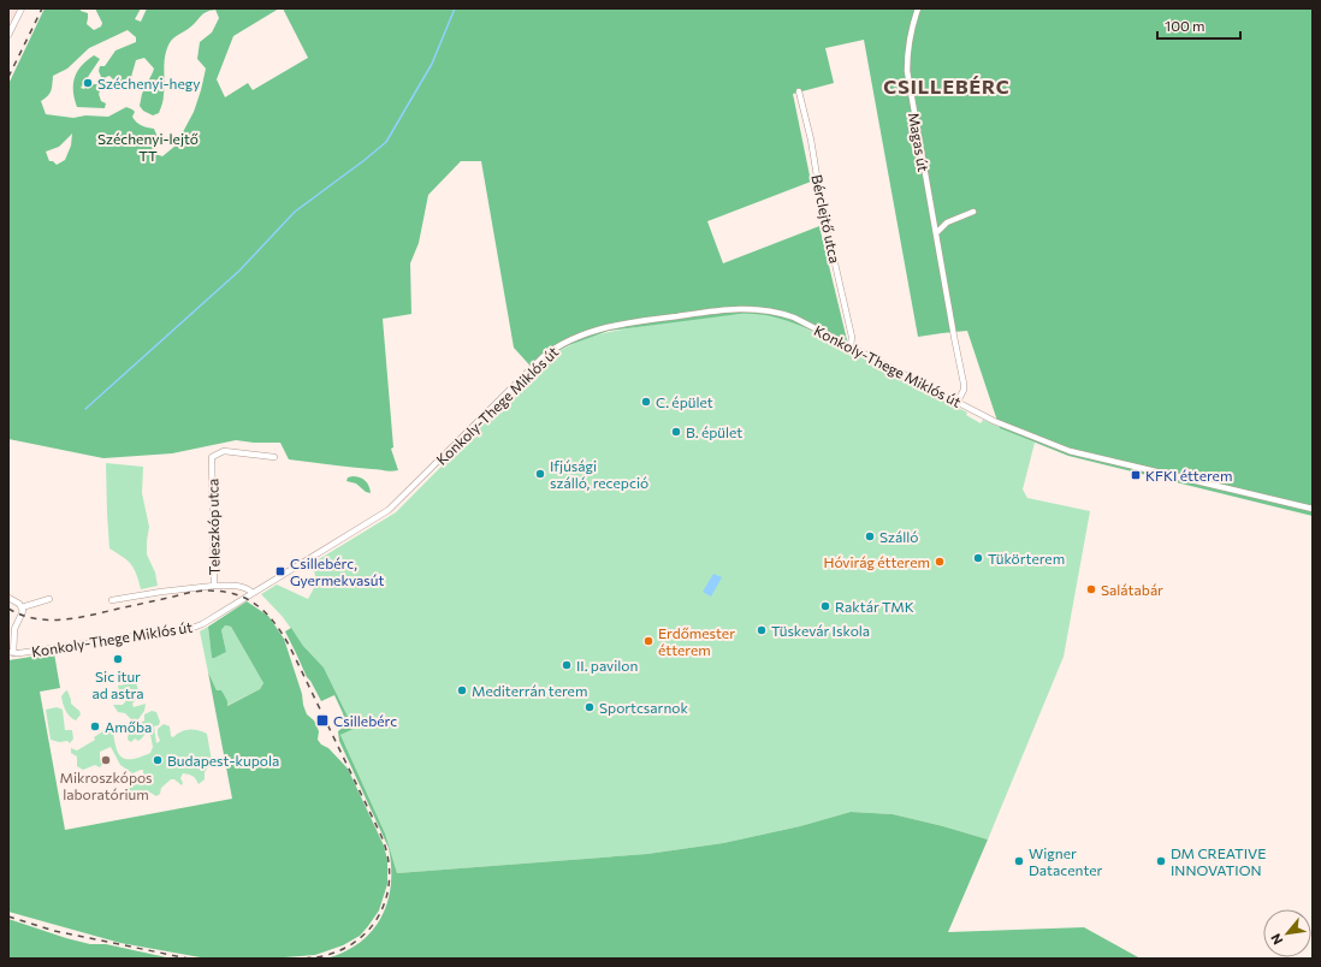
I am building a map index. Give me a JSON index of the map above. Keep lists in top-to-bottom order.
{
  "streets": {
    "street": [
      "Magas út",
      "Bérclejtő utca",
      "Konkoly-Thege Miklós út",
      "Teleszkóp utca"
    ]
  },
  "crossings": [
    ["Magas út", "Konkoly-Thege Miklós út"],
    ["Bérclejtő utca", "Konkoly-Thege Miklós út"],
    ["Konkoly-Thege Miklós út", "Teleszkóp utca"]
  ],
  "districts": ["CSILLEBÉRC"],
  "parks": ["Széchenyi-lejtő TT"],
  "places": {
    "other": [
      "Széchenyi-hegy",
      "C. épület",
      "B. épület",
      "Ifjúsági szálló, recepció",
      "Szálló",
      "Tükörterem",
      "Hóvirág étterem",
      "Salátabár",
      "Raktár TMK",
      "Tüskevár Iskola",
      "Erdőmester étterem",
      "Sic itur ad astra",
      "II. pavilon",
      "Mediterrán terem",
      "Sportcsarnok",
      "Amőba",
      "Mikroszkópos laboratórium",
      "Budapest-kupola",
      "Wigner Datacenter",
      "DM CREATIVE INNOVATION"
    ],
    "transit": ["KFKI étterem", "Csillebérc, Gyermekvasút", "Csillebérc"]
  },
  "scale_bar": "100 m",
  "north": "bottom left"
}
